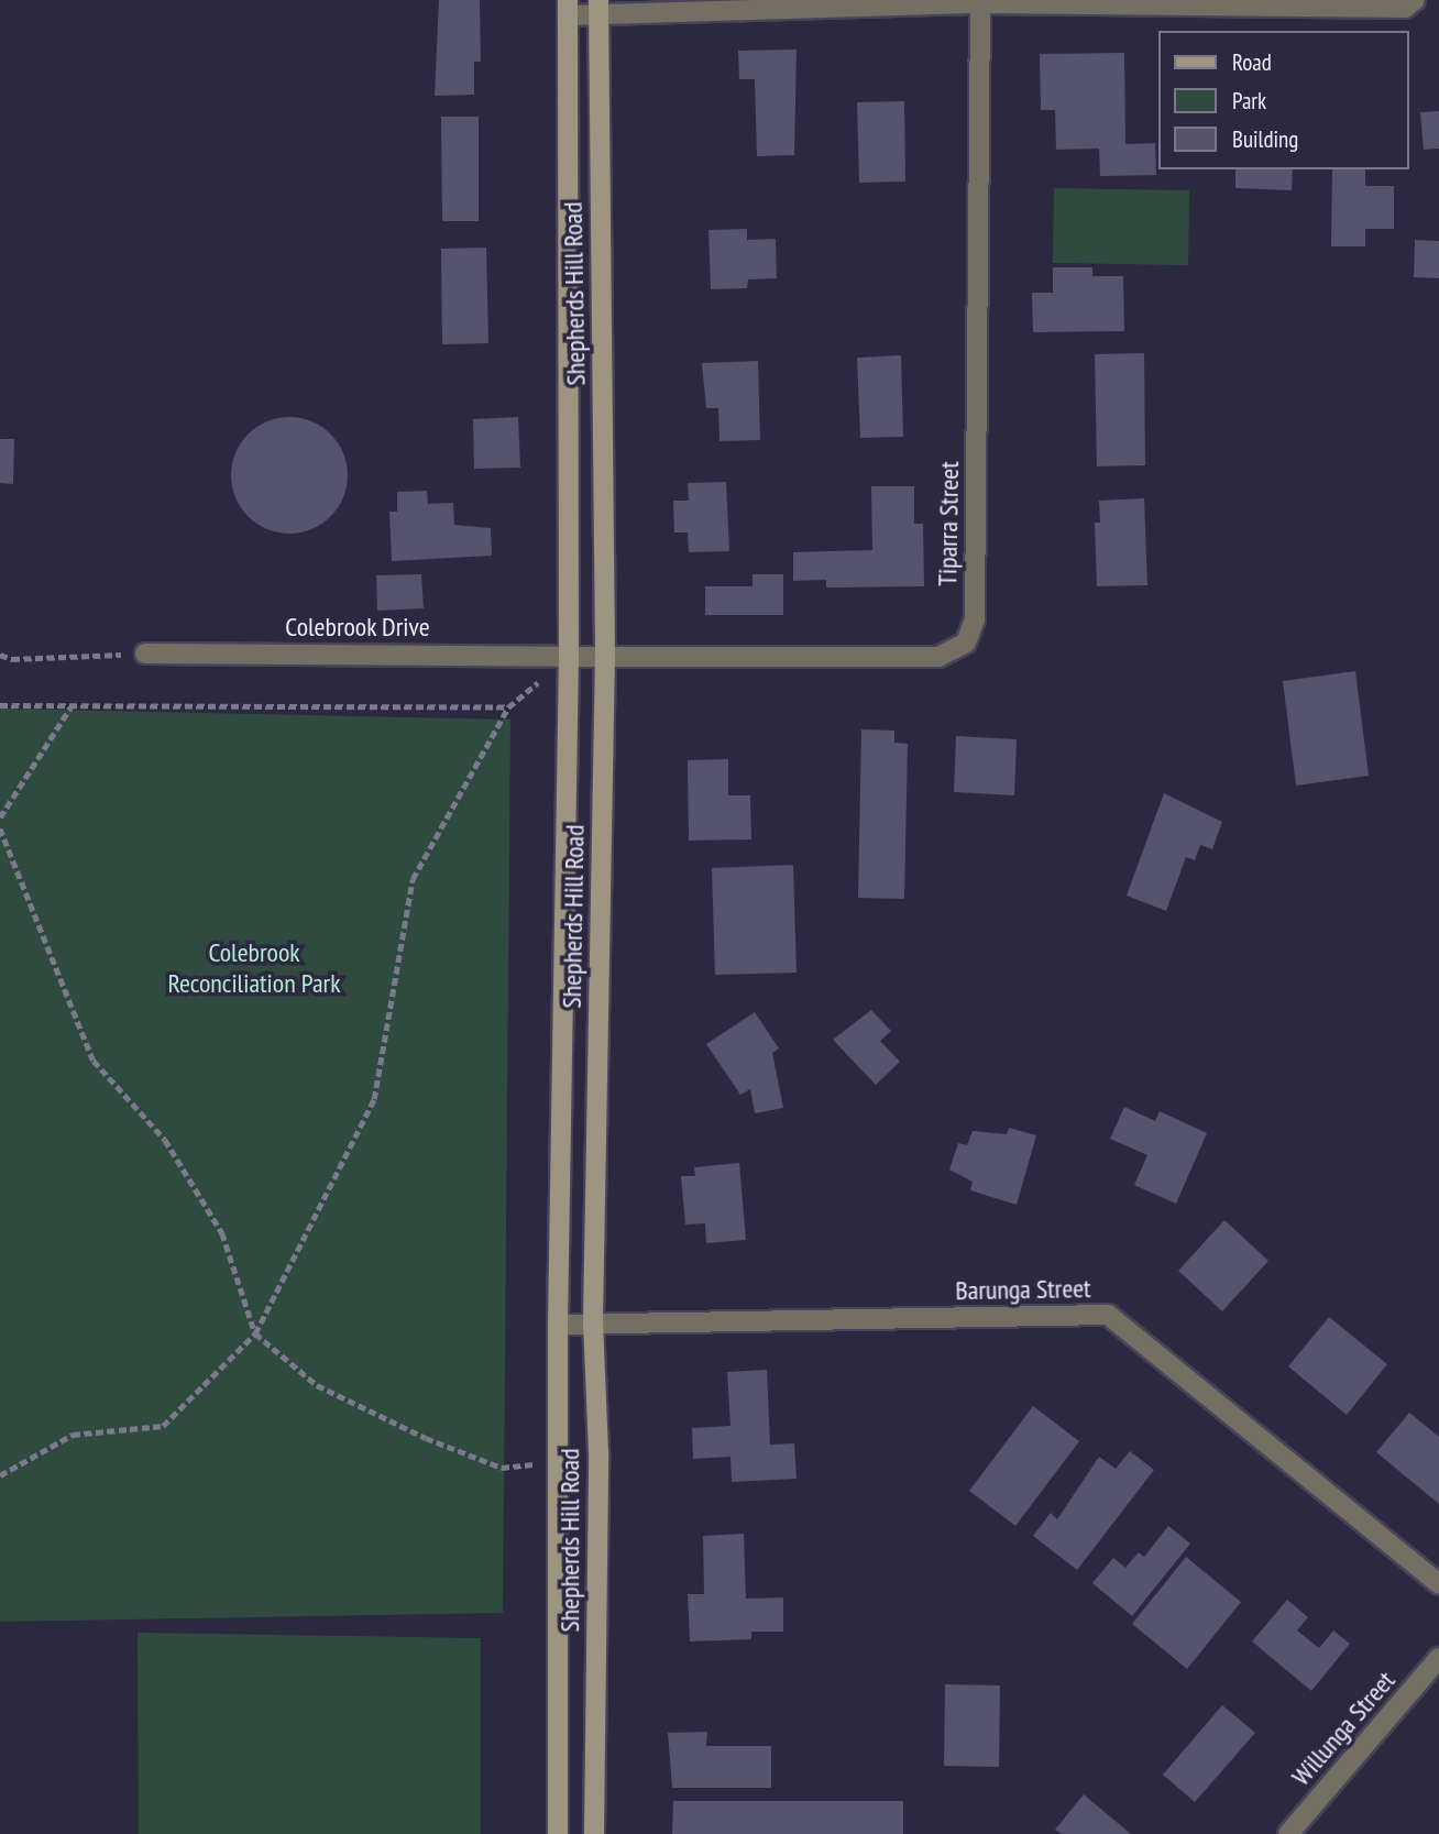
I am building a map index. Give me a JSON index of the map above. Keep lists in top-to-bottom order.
{
  "streets": {
    "main road": ["Shepherds Hill Road"],
    "street": [
      "Tiparra Street",
      "Colebrook Drive",
      "Barunga Street",
      "Willunga Street"
    ]
  },
  "crossings": [
    ["Shepherds Hill Road", "Tiparra Street"],
    ["Shepherds Hill Road", "Colebrook Drive"],
    ["Shepherds Hill Road", "Barunga Street"],
    ["Tiparra Street", "Colebrook Drive"]
  ],
  "parks": ["Colebrook Reconciliation Park"],
  "legend": ["Road", "Park", "Building"]
}
